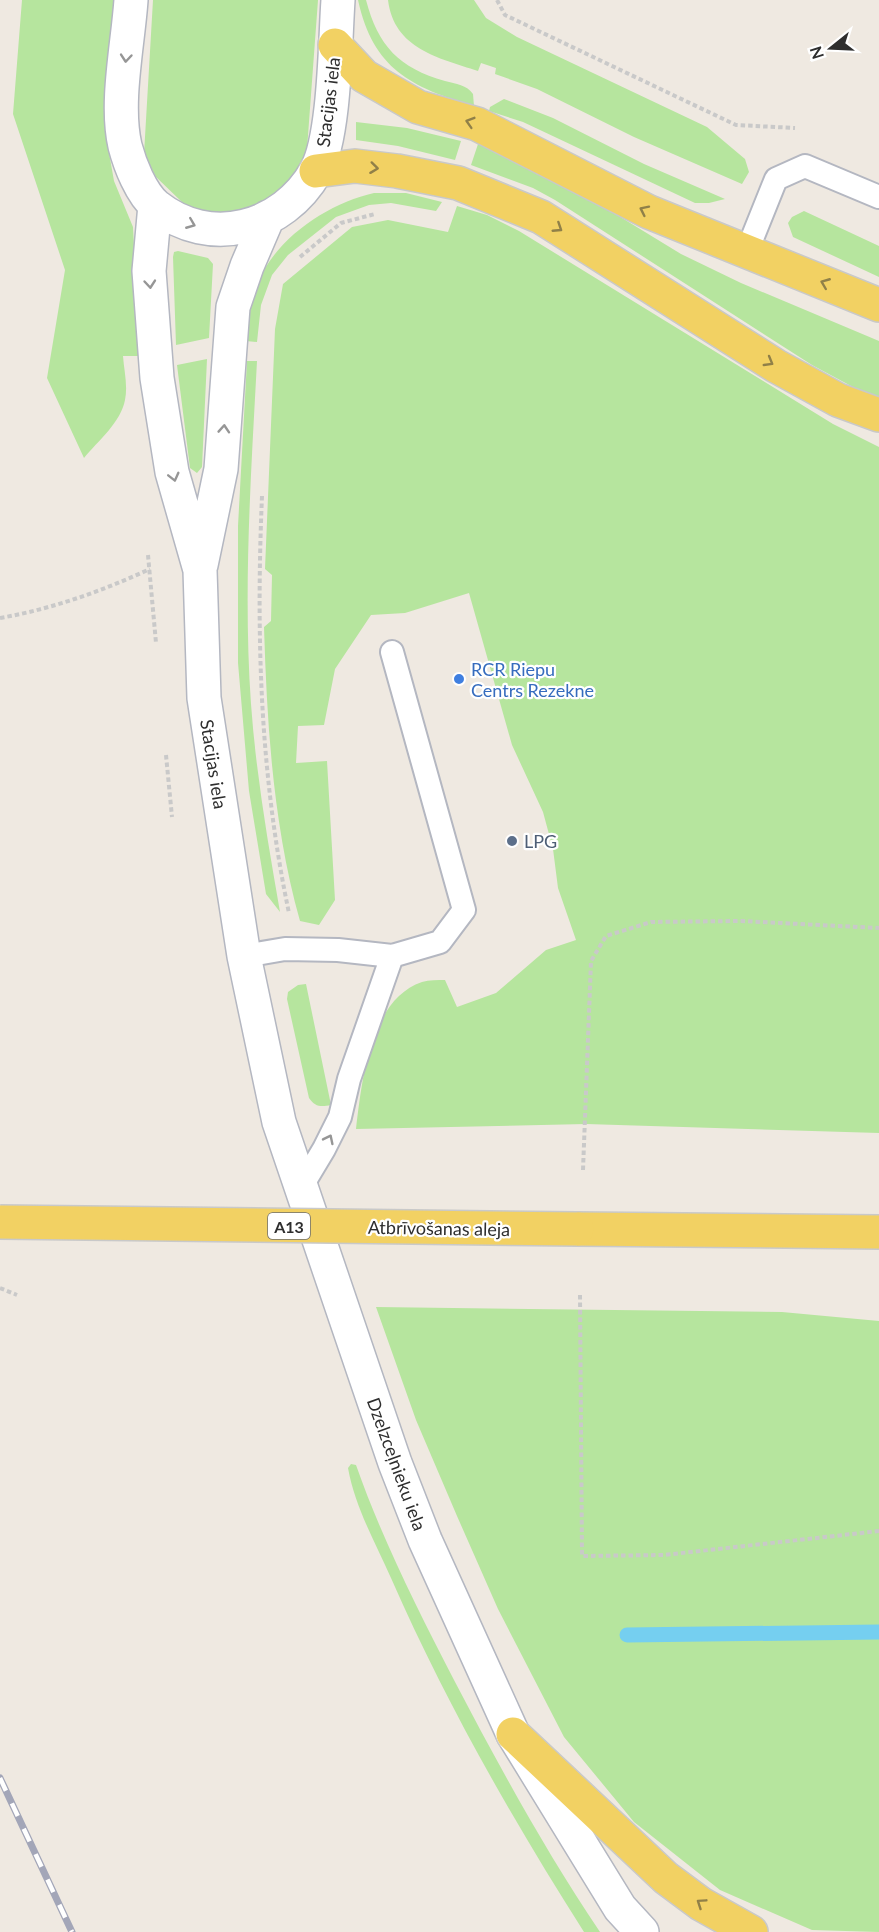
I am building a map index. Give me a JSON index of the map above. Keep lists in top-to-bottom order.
{
  "streets": {
    "main road": [
      "Stacijas iela",
      "A13",
      "Atbrīvošanas aleja",
      "Dzelzceļnieku iela"
    ]
  },
  "crossings": [
    ["Stacijas iela", "Dzelzceļnieku iela"]
  ],
  "places": ["RCR Riepu Centrs Rezekne", "LPG"],
  "north": "left"
}
